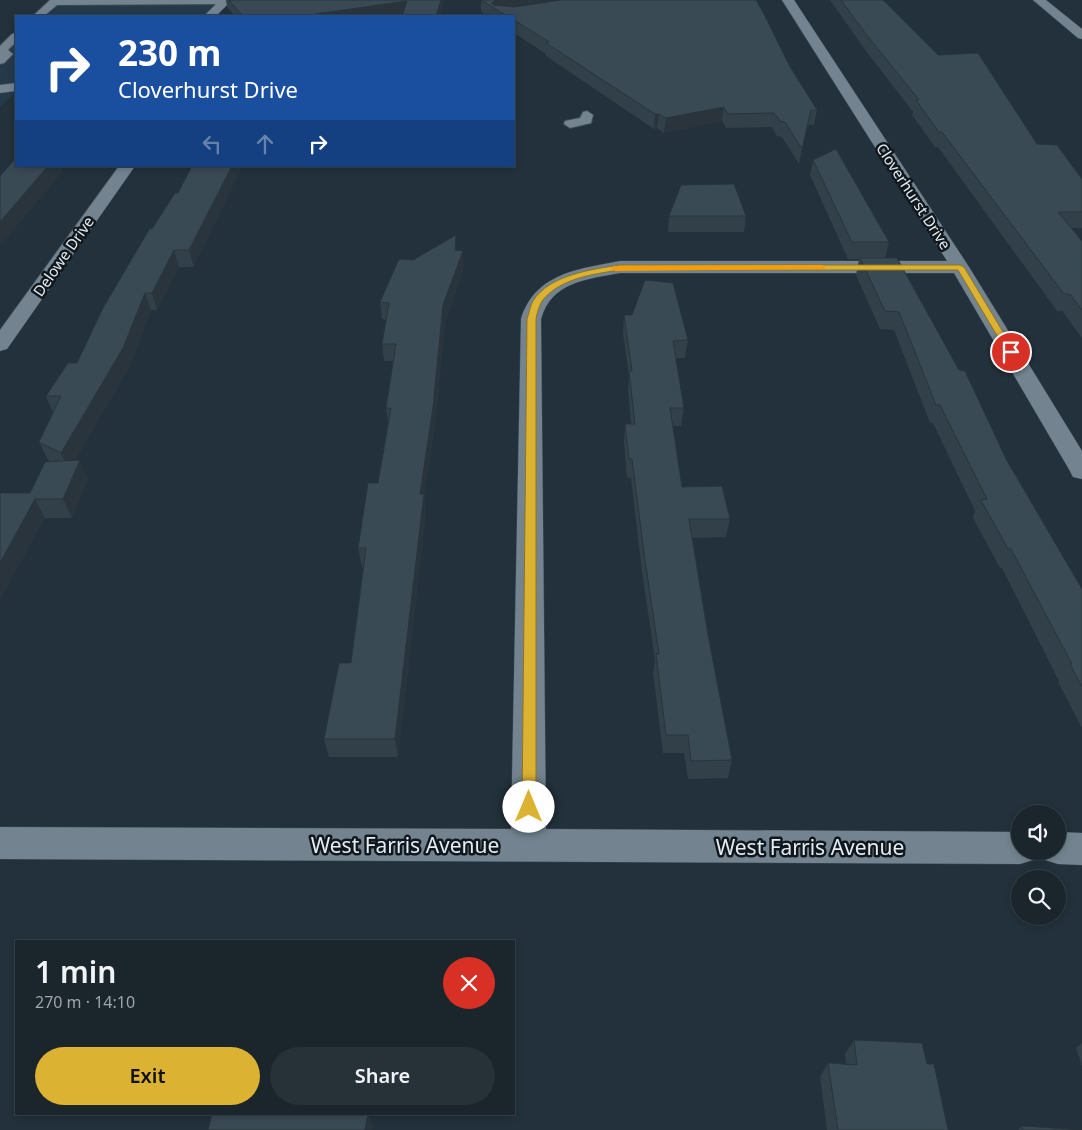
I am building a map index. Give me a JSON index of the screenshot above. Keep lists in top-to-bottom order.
{
  "streets": {
    "street": ["Cloverhurst Drive", "Delowe Drive", "West Farris Avenue"]
  },
  "page": {
    "turn": ["230 m", "Cloverhurst Drive"],
    "heading": ["1 min", "270 m · 14:10"],
    "buttons": ["Exit", "Share"]
  }
}
